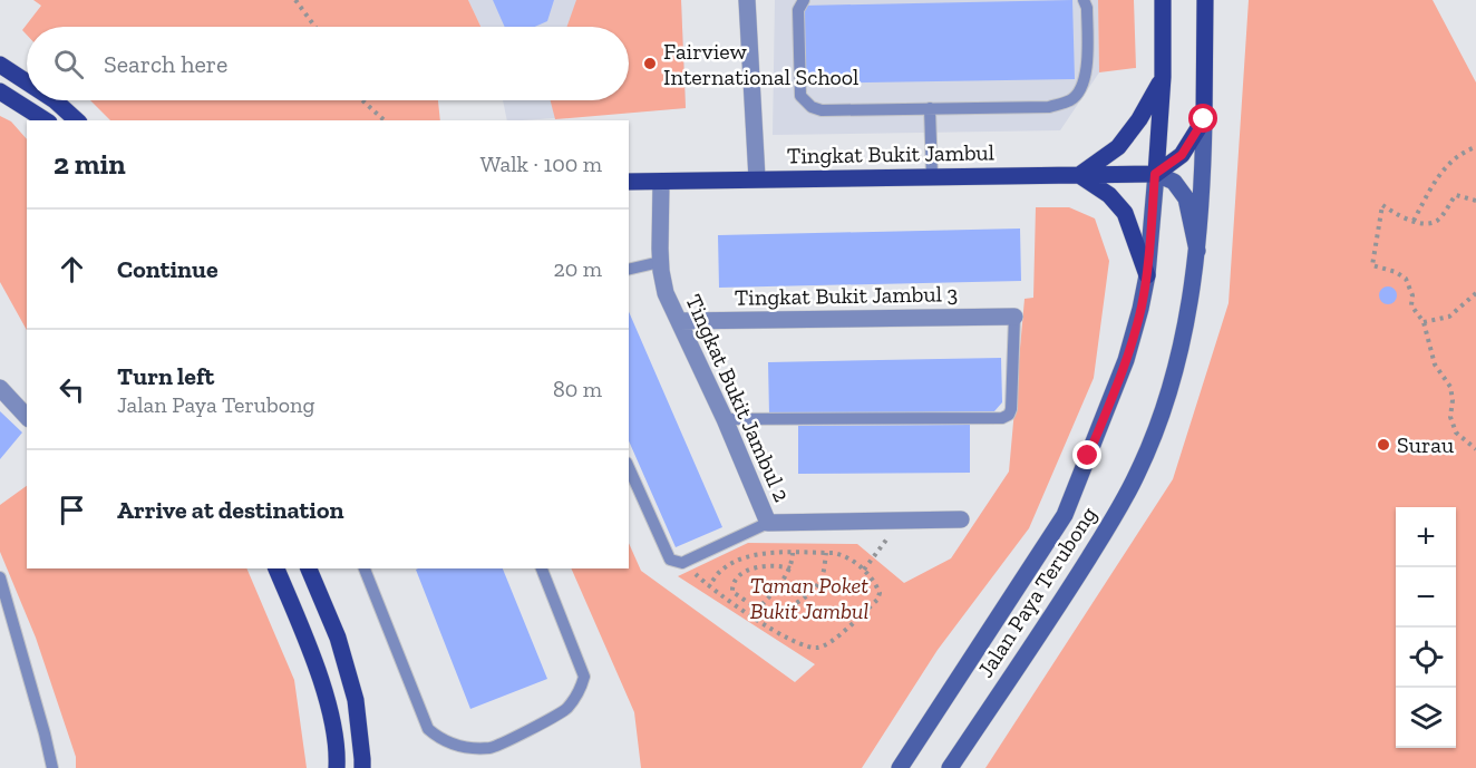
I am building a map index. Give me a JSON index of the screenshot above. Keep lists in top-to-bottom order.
{
  "streets": {
    "main road": ["Tingkat Bukit Jambul", "Jalan Paya Terubong"],
    "street": ["Tingkat Bukit Jambul 3", "Tingkat Bukit Jambul 2"]
  },
  "crossings": [
    ["Tingkat Bukit Jambul", "Tingkat Bukit Jambul 2"],
    ["Tingkat Bukit Jambul", "Jalan Paya Terubong"],
    ["Tingkat Bukit Jambul 3", "Tingkat Bukit Jambul 2"]
  ],
  "parks": ["Taman Poket Bukit Jambul"],
  "places": ["Fairview International School", "Surau"],
  "page": {
    "search": "Search here",
    "heading": ["2 min", "Walk · 100 m"],
    "list": [
      ["Continue", "20 m"],
      ["Turn left", "Jalan Paya Terubong", "80 m"],
      "Arrive at destination"
    ],
    "map_buttons": ["+", "−"]
  }
}
